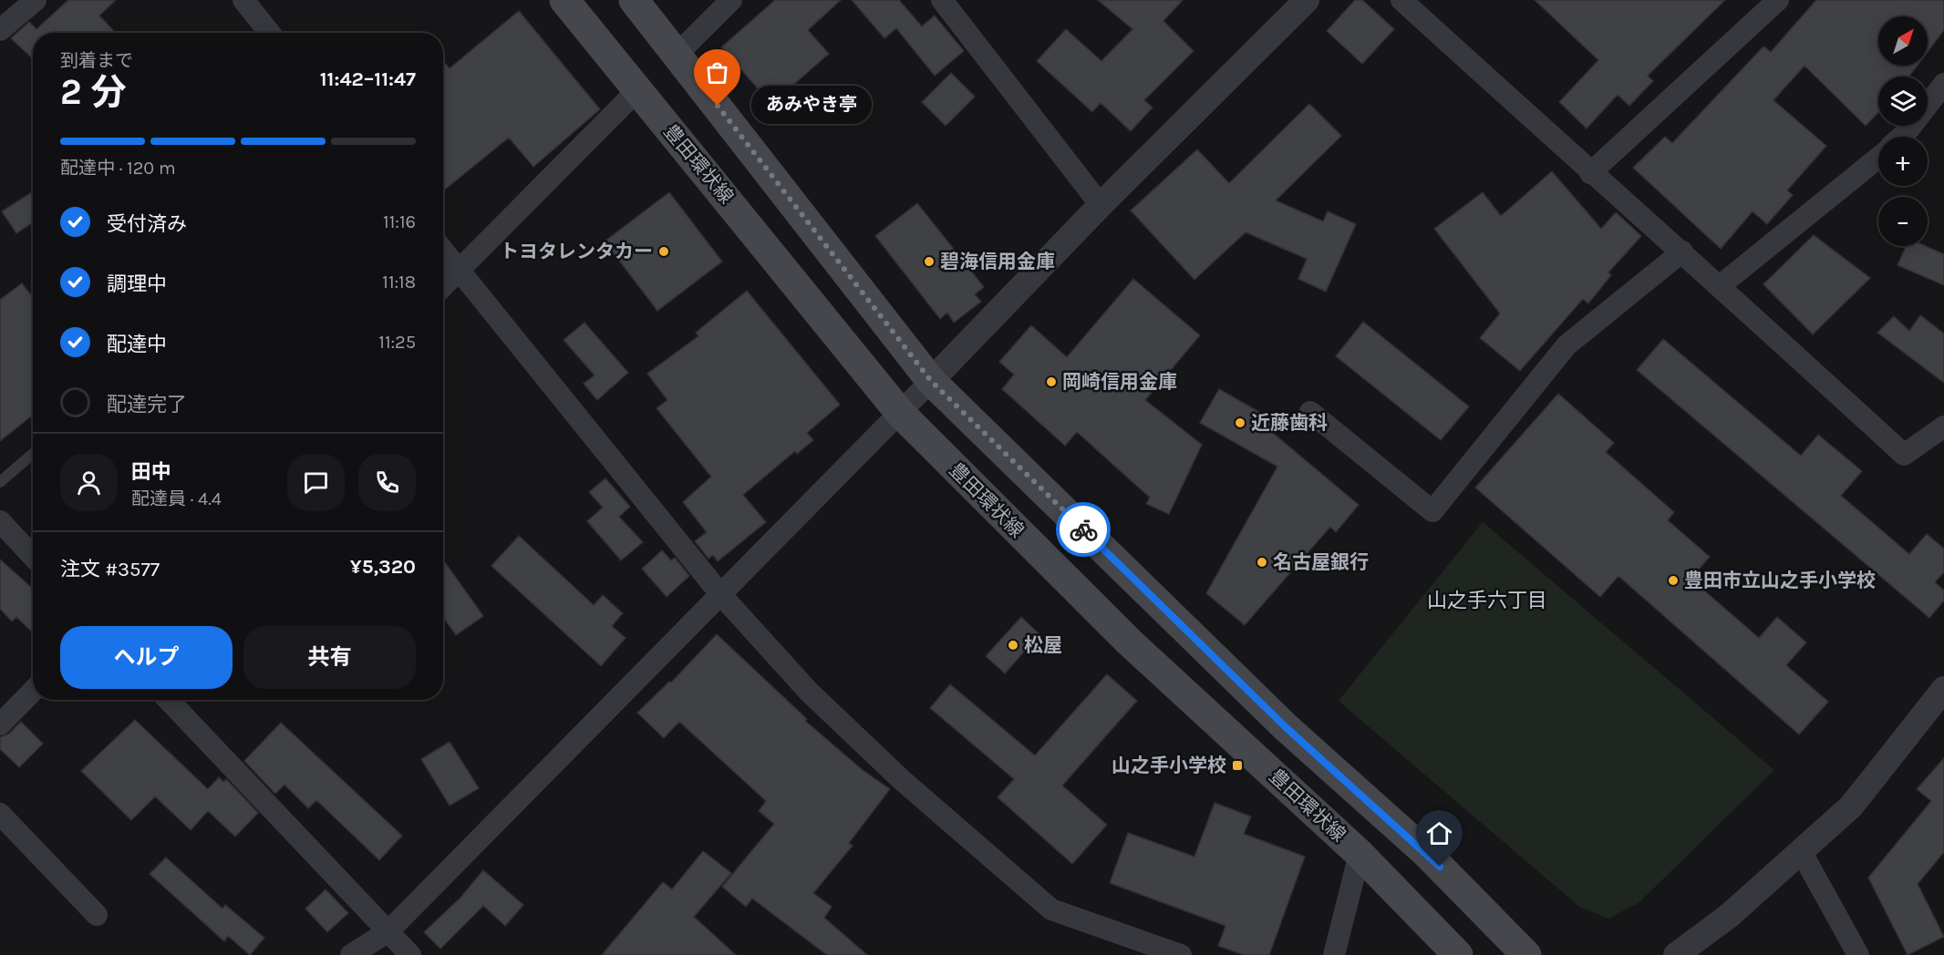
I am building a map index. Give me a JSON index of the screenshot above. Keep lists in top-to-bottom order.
{
  "streets": {
    "main road": ["豊田環状線"]
  },
  "districts": ["山之手六丁目"],
  "places": {
    "other": [
      "あみやき亭",
      "トヨタレンタカー",
      "碧海信用金庫",
      "岡崎信用金庫",
      "近藤歯科",
      "名古屋銀行",
      "豊田市立山之手小学校",
      "松屋"
    ],
    "transit": ["山之手小学校"]
  },
  "north": "top right",
  "page": {
    "map_buttons": ["+", "−"],
    "heading": ["2 分", "到着まで", "11:42–11:47"],
    "panel": [
      "田中",
      "配達員 · 4.4",
      "注文 #3577",
      "¥5,320"
    ],
    "bubble": "あみやき亭",
    "bar": "配達中 · 120 m",
    "list": [
      ["受付済み", "11:16"],
      ["調理中", "11:18"],
      ["配達中", "11:25"],
      "配達完了"
    ],
    "buttons": ["ヘルプ", "共有"]
  }
}
